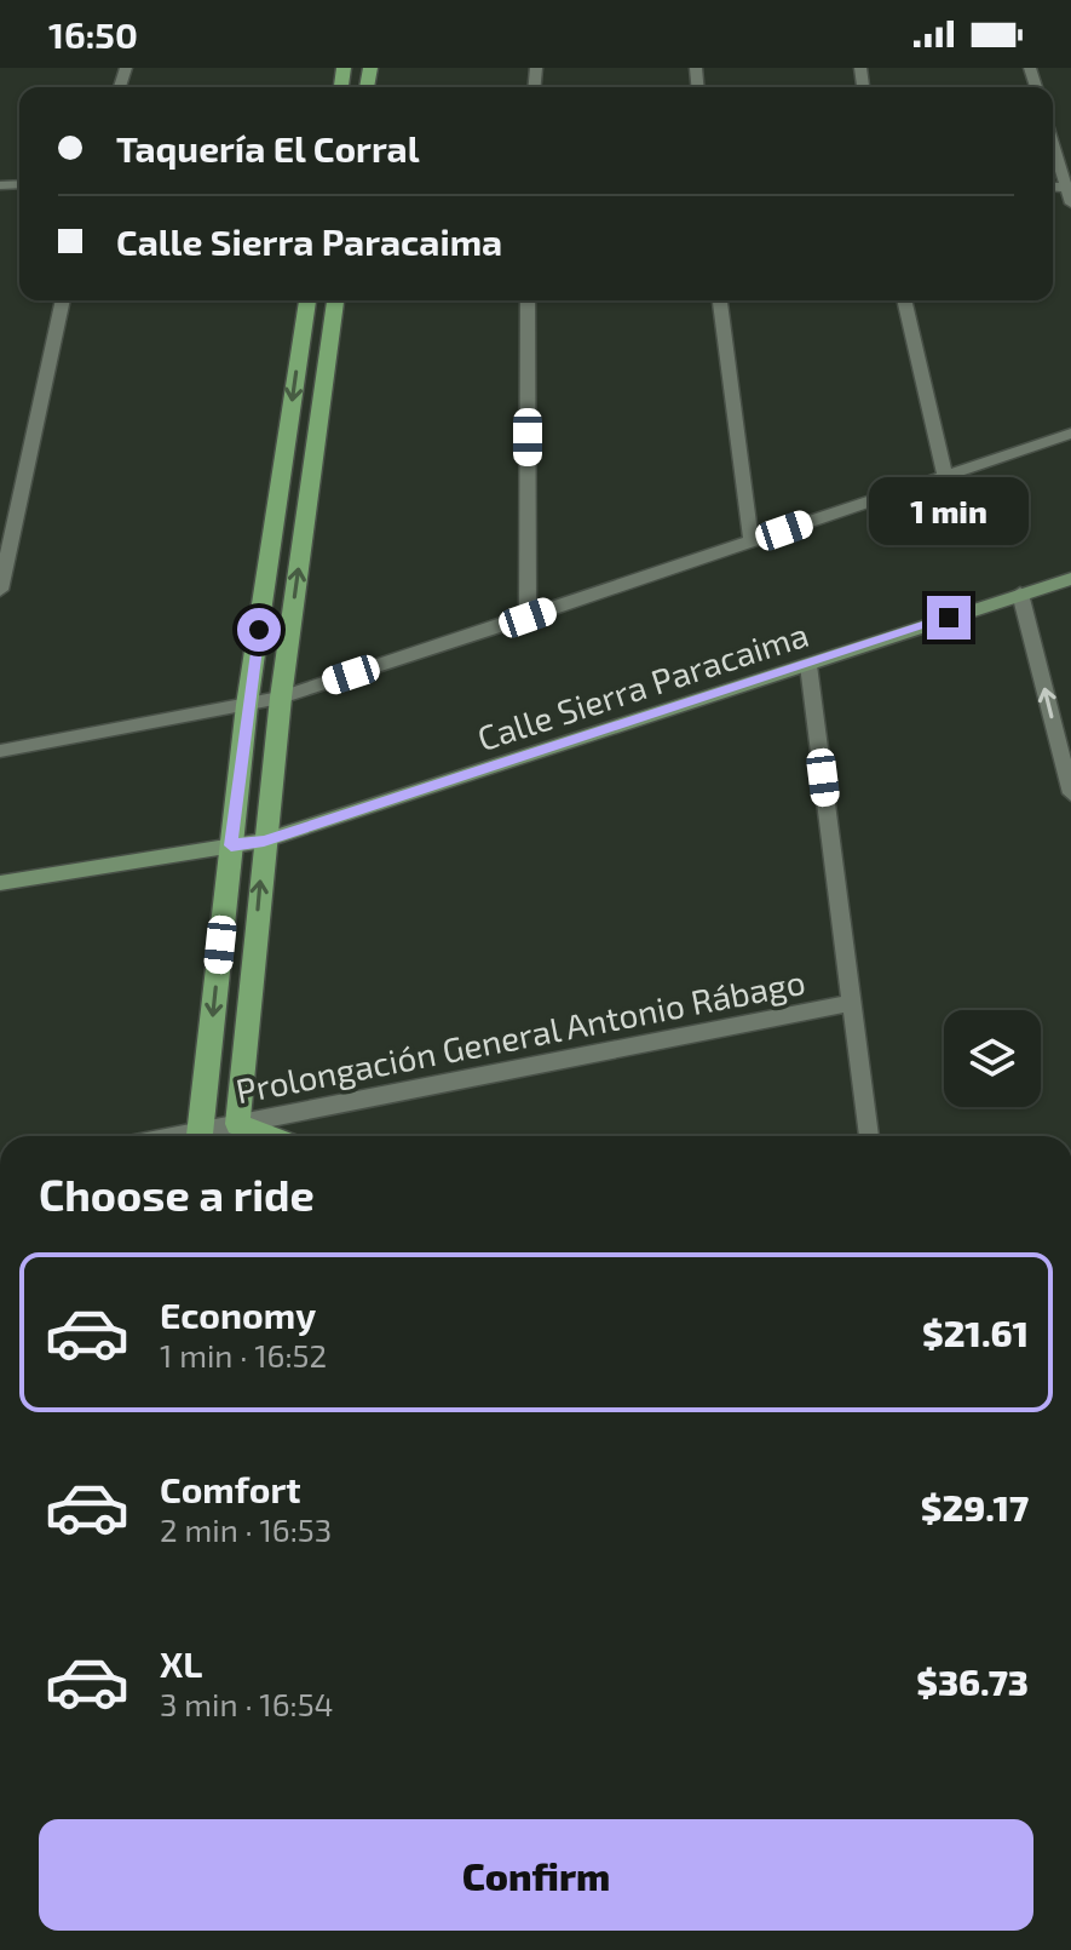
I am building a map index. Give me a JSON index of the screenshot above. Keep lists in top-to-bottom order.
{
  "streets": {
    "street": ["Calle Sierra Paracaima", "Prolongación General Antonio Rábago"]
  },
  "page": {
    "status": "16:50",
    "banner": ["Taquería El Corral", "Calle Sierra Paracaima"],
    "bubble": "1 min",
    "heading": "Choose a ride",
    "list": [
      {
        "name": "Economy",
        "note": "1 min · 16:52",
        "value": "$21.61"
      },
      {
        "name": "Comfort",
        "note": "2 min · 16:53",
        "value": "$29.17"
      },
      {
        "name": "XL",
        "note": "3 min · 16:54",
        "value": "$36.73"
      }
    ],
    "buttons": "Confirm"
  }
}
